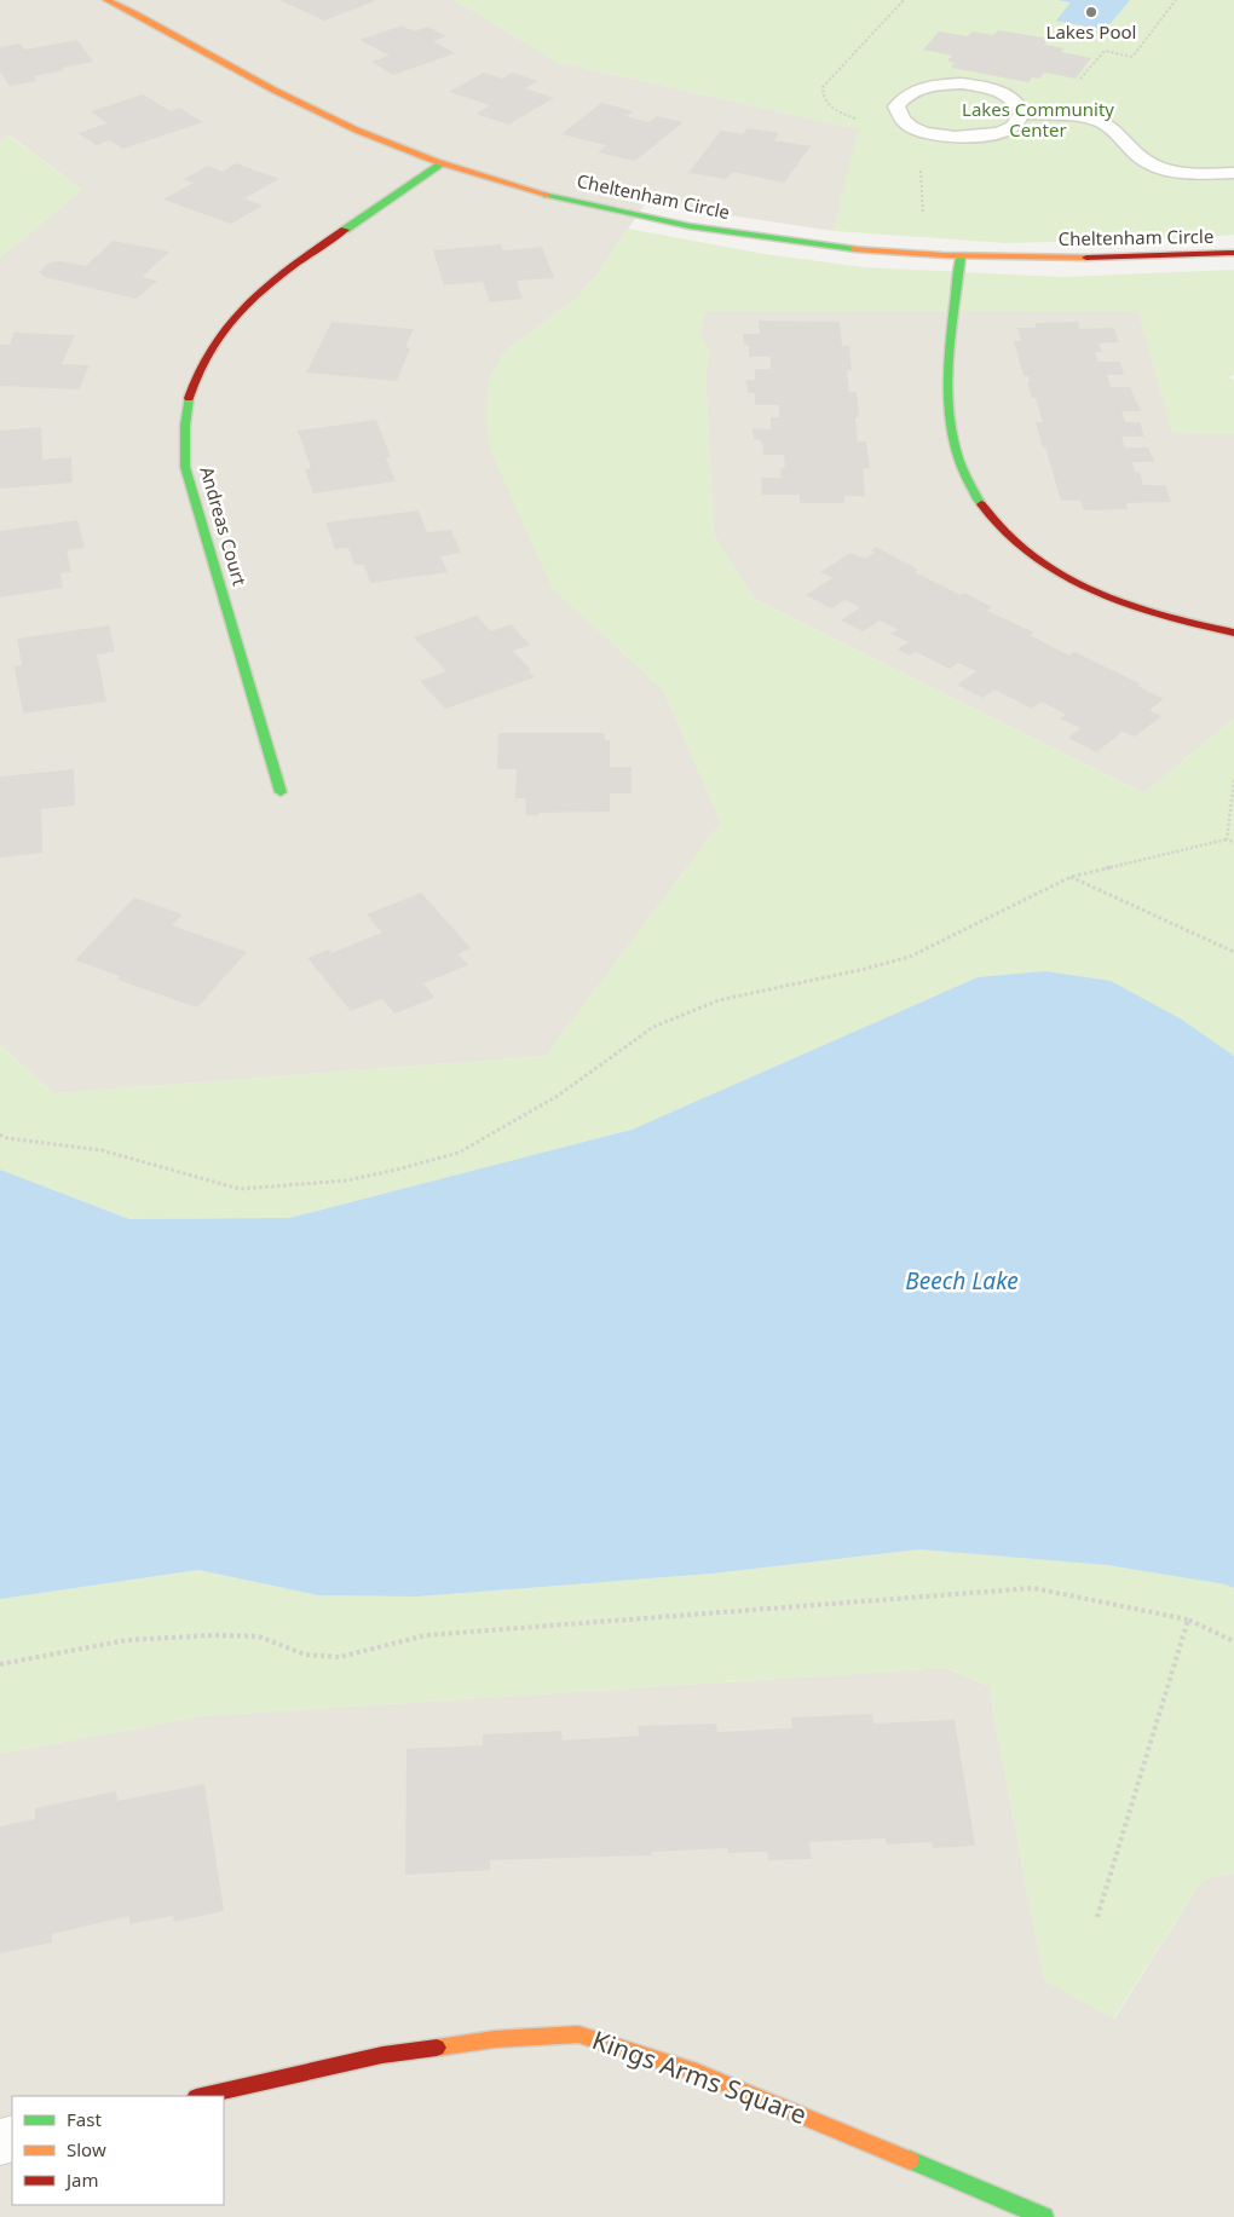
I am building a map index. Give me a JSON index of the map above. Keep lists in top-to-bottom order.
{
  "streets": {
    "street": ["Cheltenham Circle", "Andreas Court", "Kings Arms Square"]
  },
  "crossings": [
    ["Cheltenham Circle", "Andreas Court"]
  ],
  "water": ["Beech Lake"],
  "parks": ["Lakes Community Center"],
  "places": ["Lakes Pool"],
  "legend": ["Fast", "Slow", "Jam"]
}
